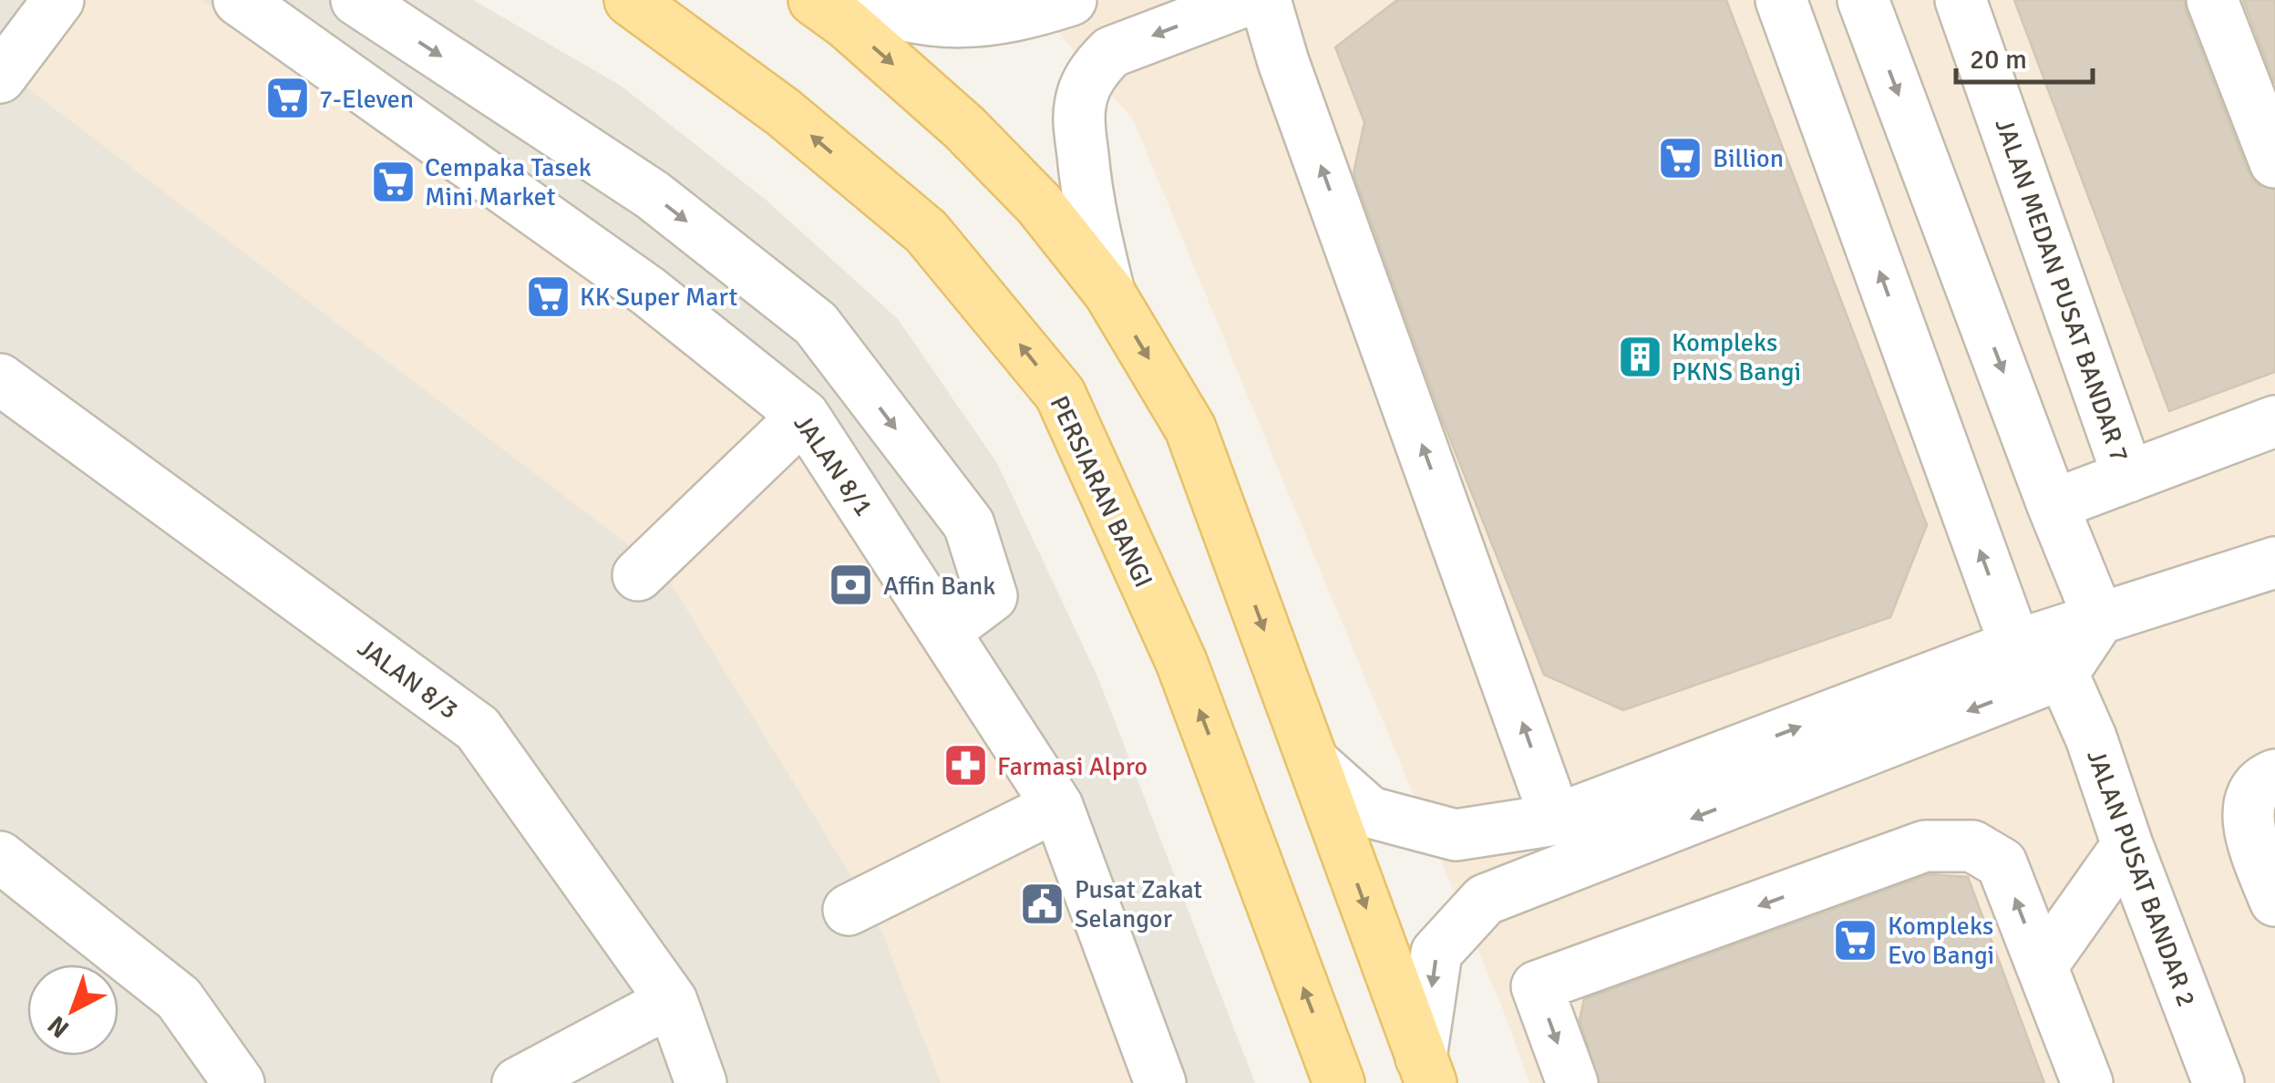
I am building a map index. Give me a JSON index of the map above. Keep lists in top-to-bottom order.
{
  "streets": {
    "main road": ["PERSIARAN BANGI"],
    "street": [
      "JALAN MEDAN PUSAT BANDAR 7",
      "JALAN 8/1",
      "JALAN 8/3",
      "JALAN PUSAT BANDAR 2"
    ]
  },
  "places": {
    "supermarket": [
      "7-Eleven",
      "Billion",
      "Cempaka Tasek Mini Market",
      "KK Super Mart",
      "Kompleks Evo Bangi"
    ],
    "building": ["Kompleks PKNS Bangi"],
    "bank": ["Affin Bank"],
    "pharmacy": ["Farmasi Alpro"],
    "public building": ["Pusat Zakat Selangor"]
  },
  "scale_bar": "20 m",
  "north": "bottom left"
}
